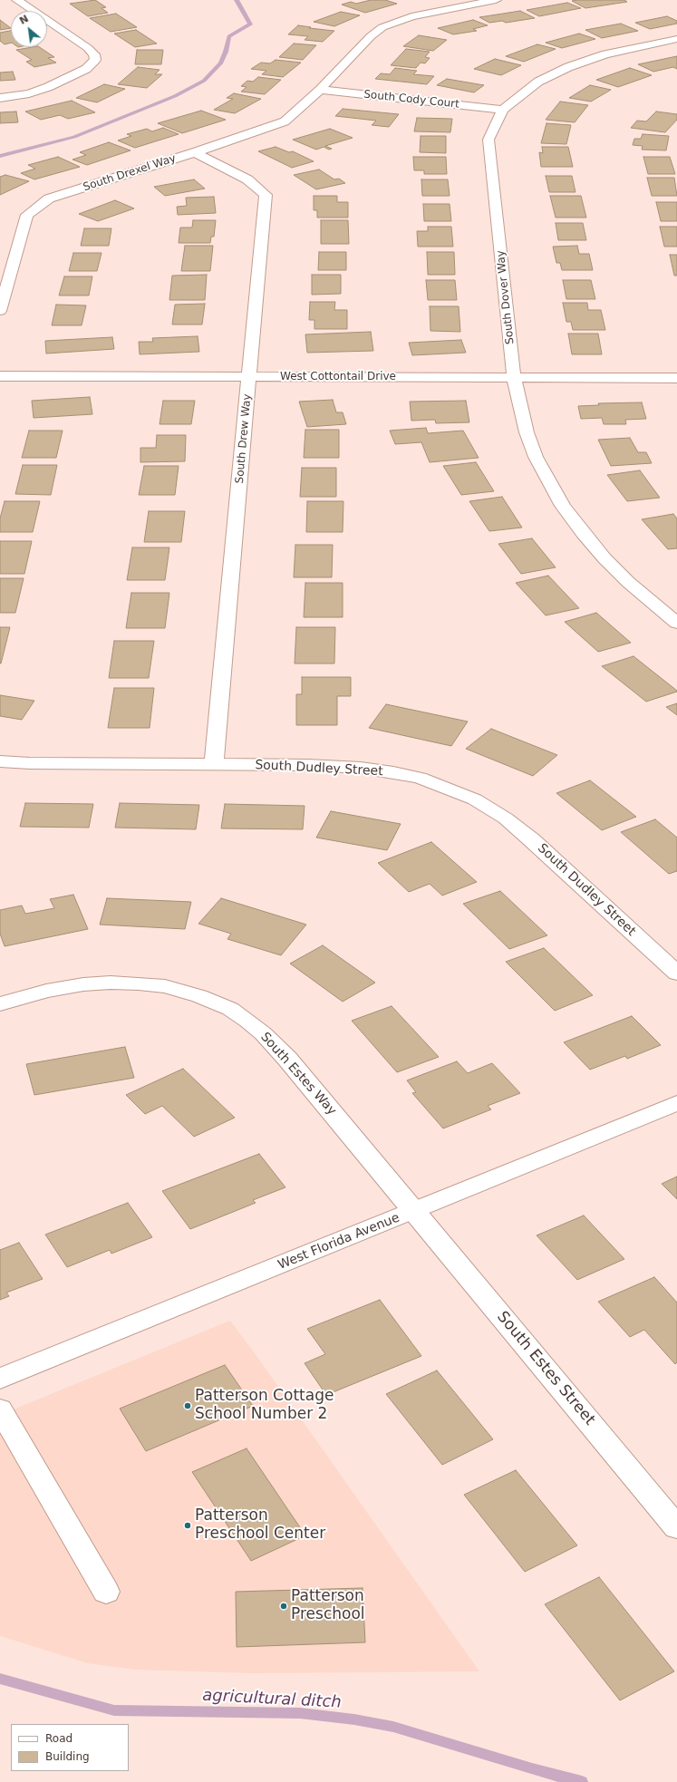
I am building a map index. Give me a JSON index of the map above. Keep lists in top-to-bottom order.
{
  "streets": {
    "street": [
      "South Cody Court",
      "South Drexel Way",
      "South Dover Way",
      "West Cottontail Drive",
      "South Drew Way",
      "South Dudley Street",
      "South Estes Way",
      "West Florida Avenue",
      "South Estes Street"
    ]
  },
  "crossings": [
    ["South Cody Court", "South Drexel Way"],
    ["South Cody Court", "South Dover Way"],
    ["South Drexel Way", "South Drew Way"],
    ["South Dover Way", "West Cottontail Drive"],
    ["West Cottontail Drive", "South Drew Way"],
    ["South Drew Way", "South Dudley Street"],
    ["South Estes Way", "West Florida Avenue"],
    ["South Estes Way", "South Estes Street"],
    ["West Florida Avenue", "South Estes Street"]
  ],
  "water": ["agricultural ditch"],
  "places": ["Patterson Cottage School Number 2", "Patterson Preschool Center", "Patterson Preschool"],
  "legend": ["Road", "Building"],
  "north": "top left"
}
